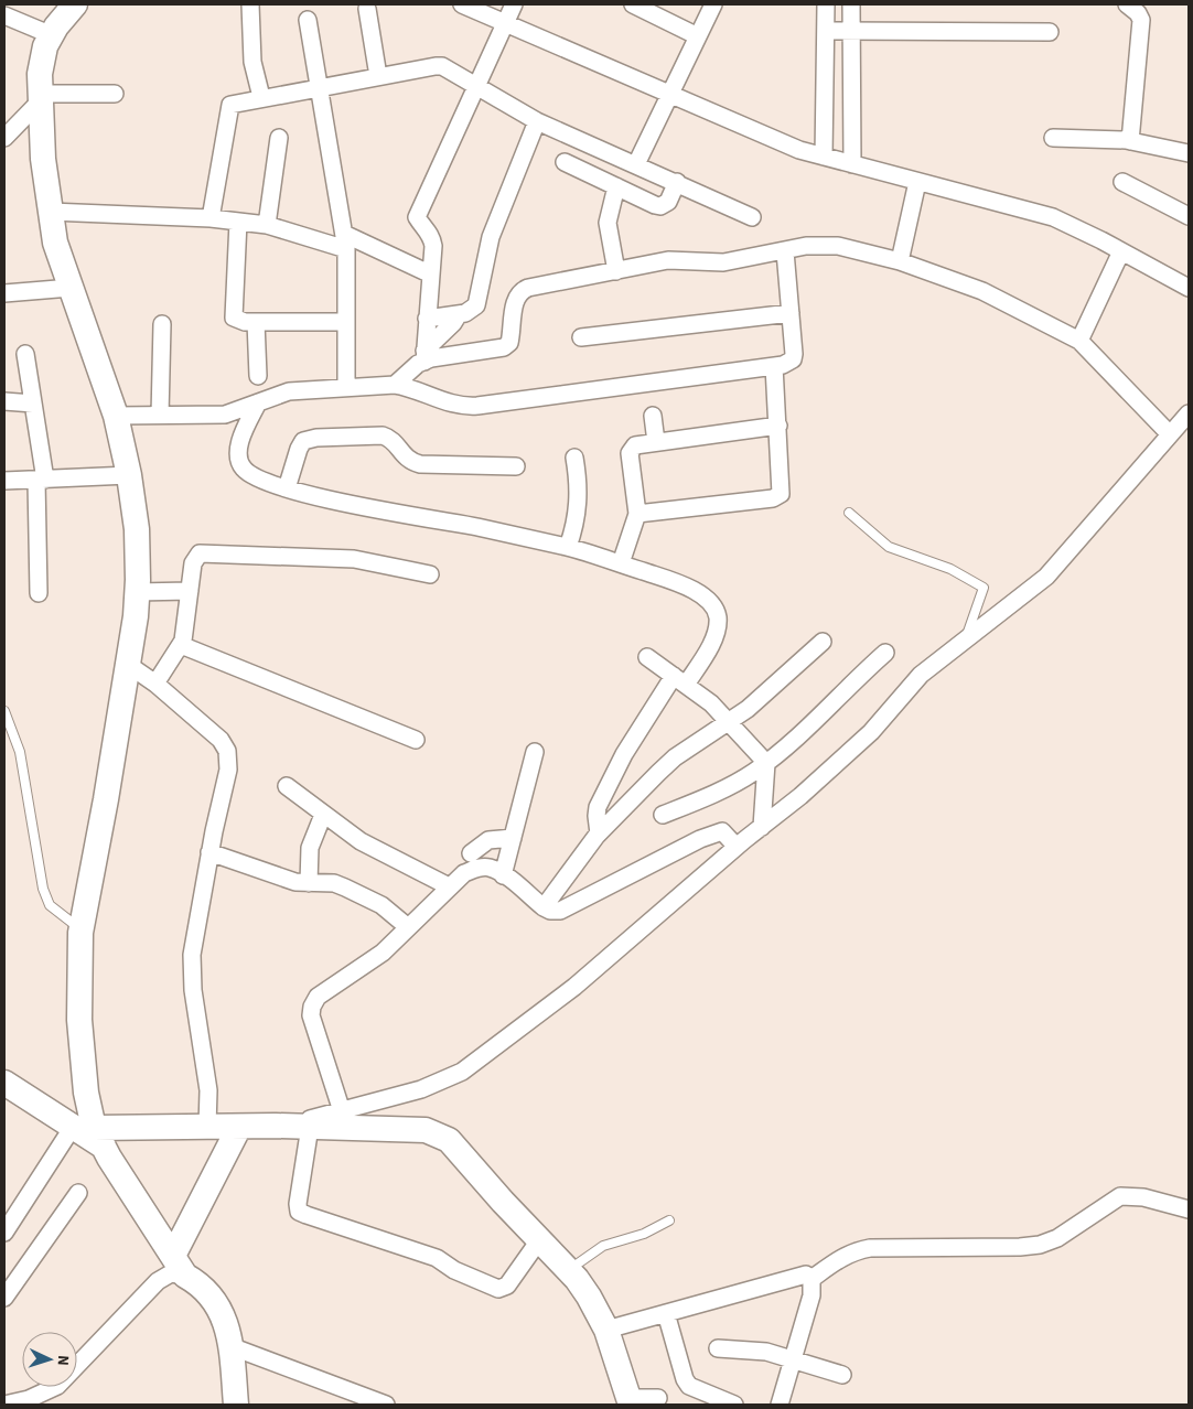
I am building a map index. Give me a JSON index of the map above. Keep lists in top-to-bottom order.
{
  "north": "right"
}
